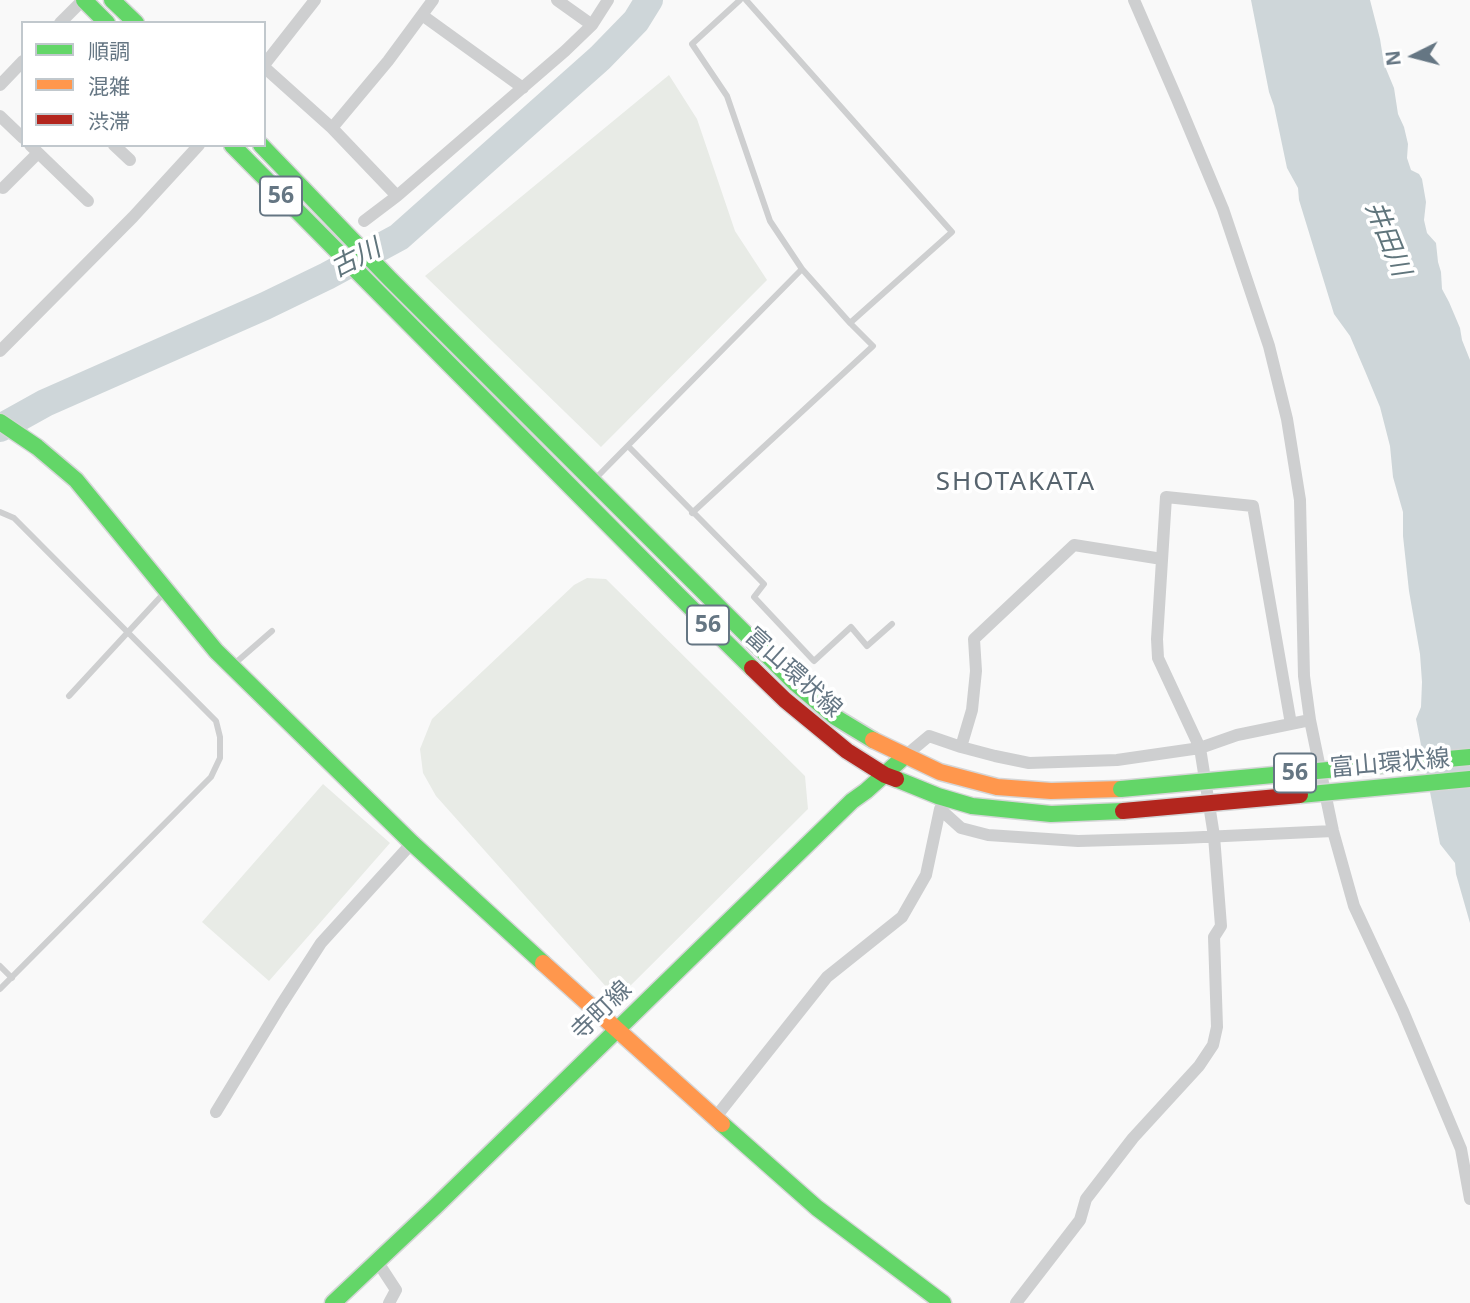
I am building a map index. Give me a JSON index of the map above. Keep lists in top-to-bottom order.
{
  "streets": {
    "main road": ["56", "富山環状線", "寺町線"]
  },
  "crossings": [
    ["富山環状線", "寺町線"]
  ],
  "districts": ["SHOTAKATA"],
  "water": ["井田川", "古川"],
  "legend": ["順調", "混雑", "渋滞"],
  "north": "left"
}
